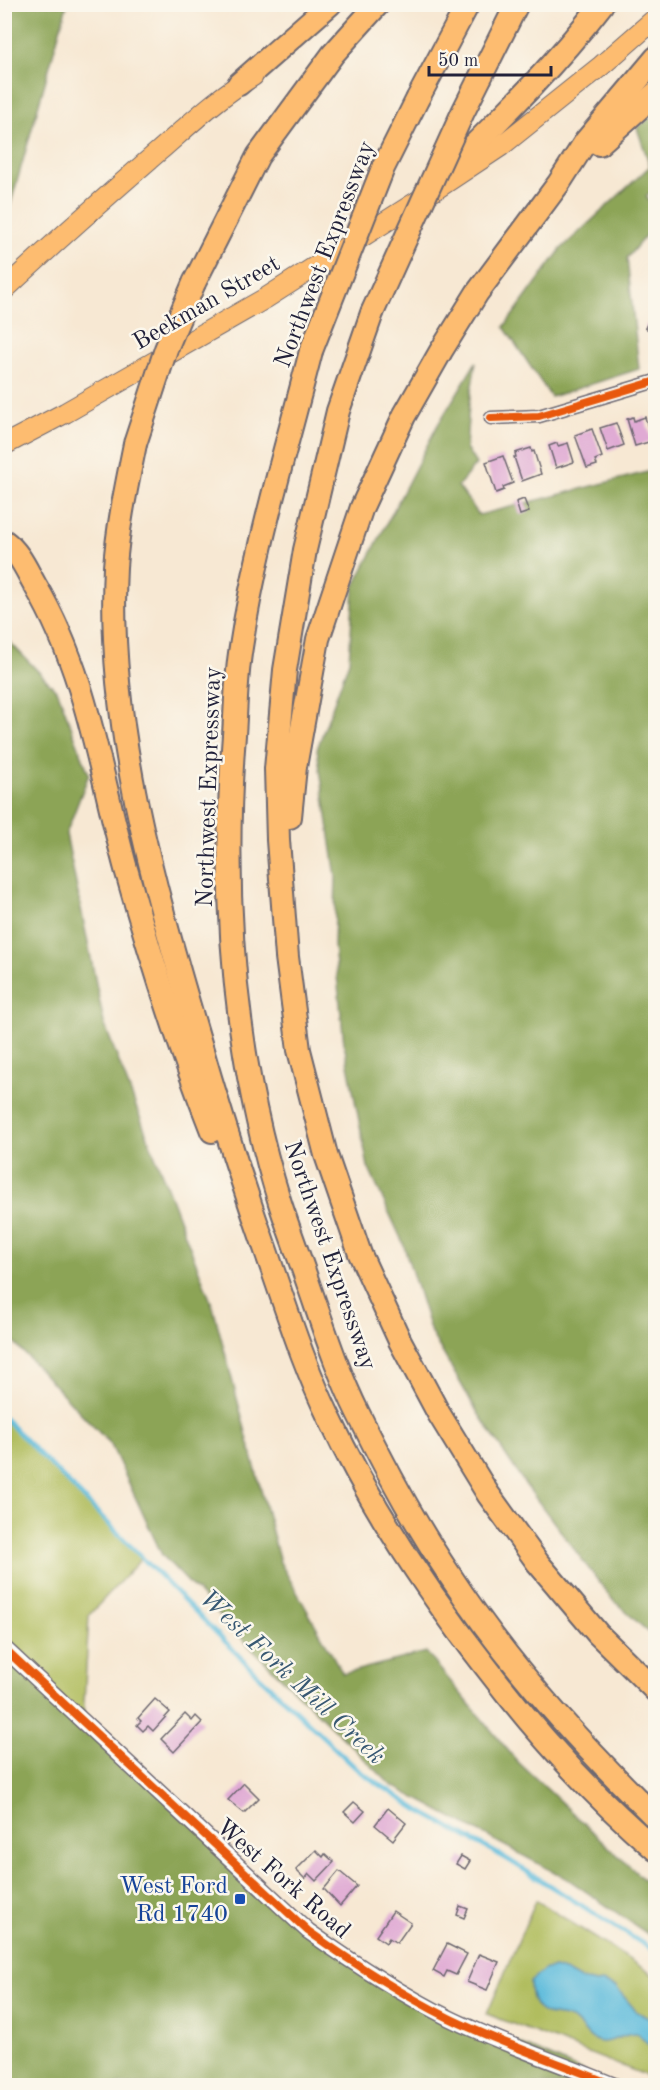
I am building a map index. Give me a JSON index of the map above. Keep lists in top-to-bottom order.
{
  "streets": {
    "highway": ["Northwest Expressway"],
    "main road": ["Beekman Street"],
    "street": ["West Fork Road"]
  },
  "water": ["West Fork Mill Creek"],
  "places": {
    "transit": ["West Ford Rd 1740"]
  },
  "scale_bar": "50 m"
}
